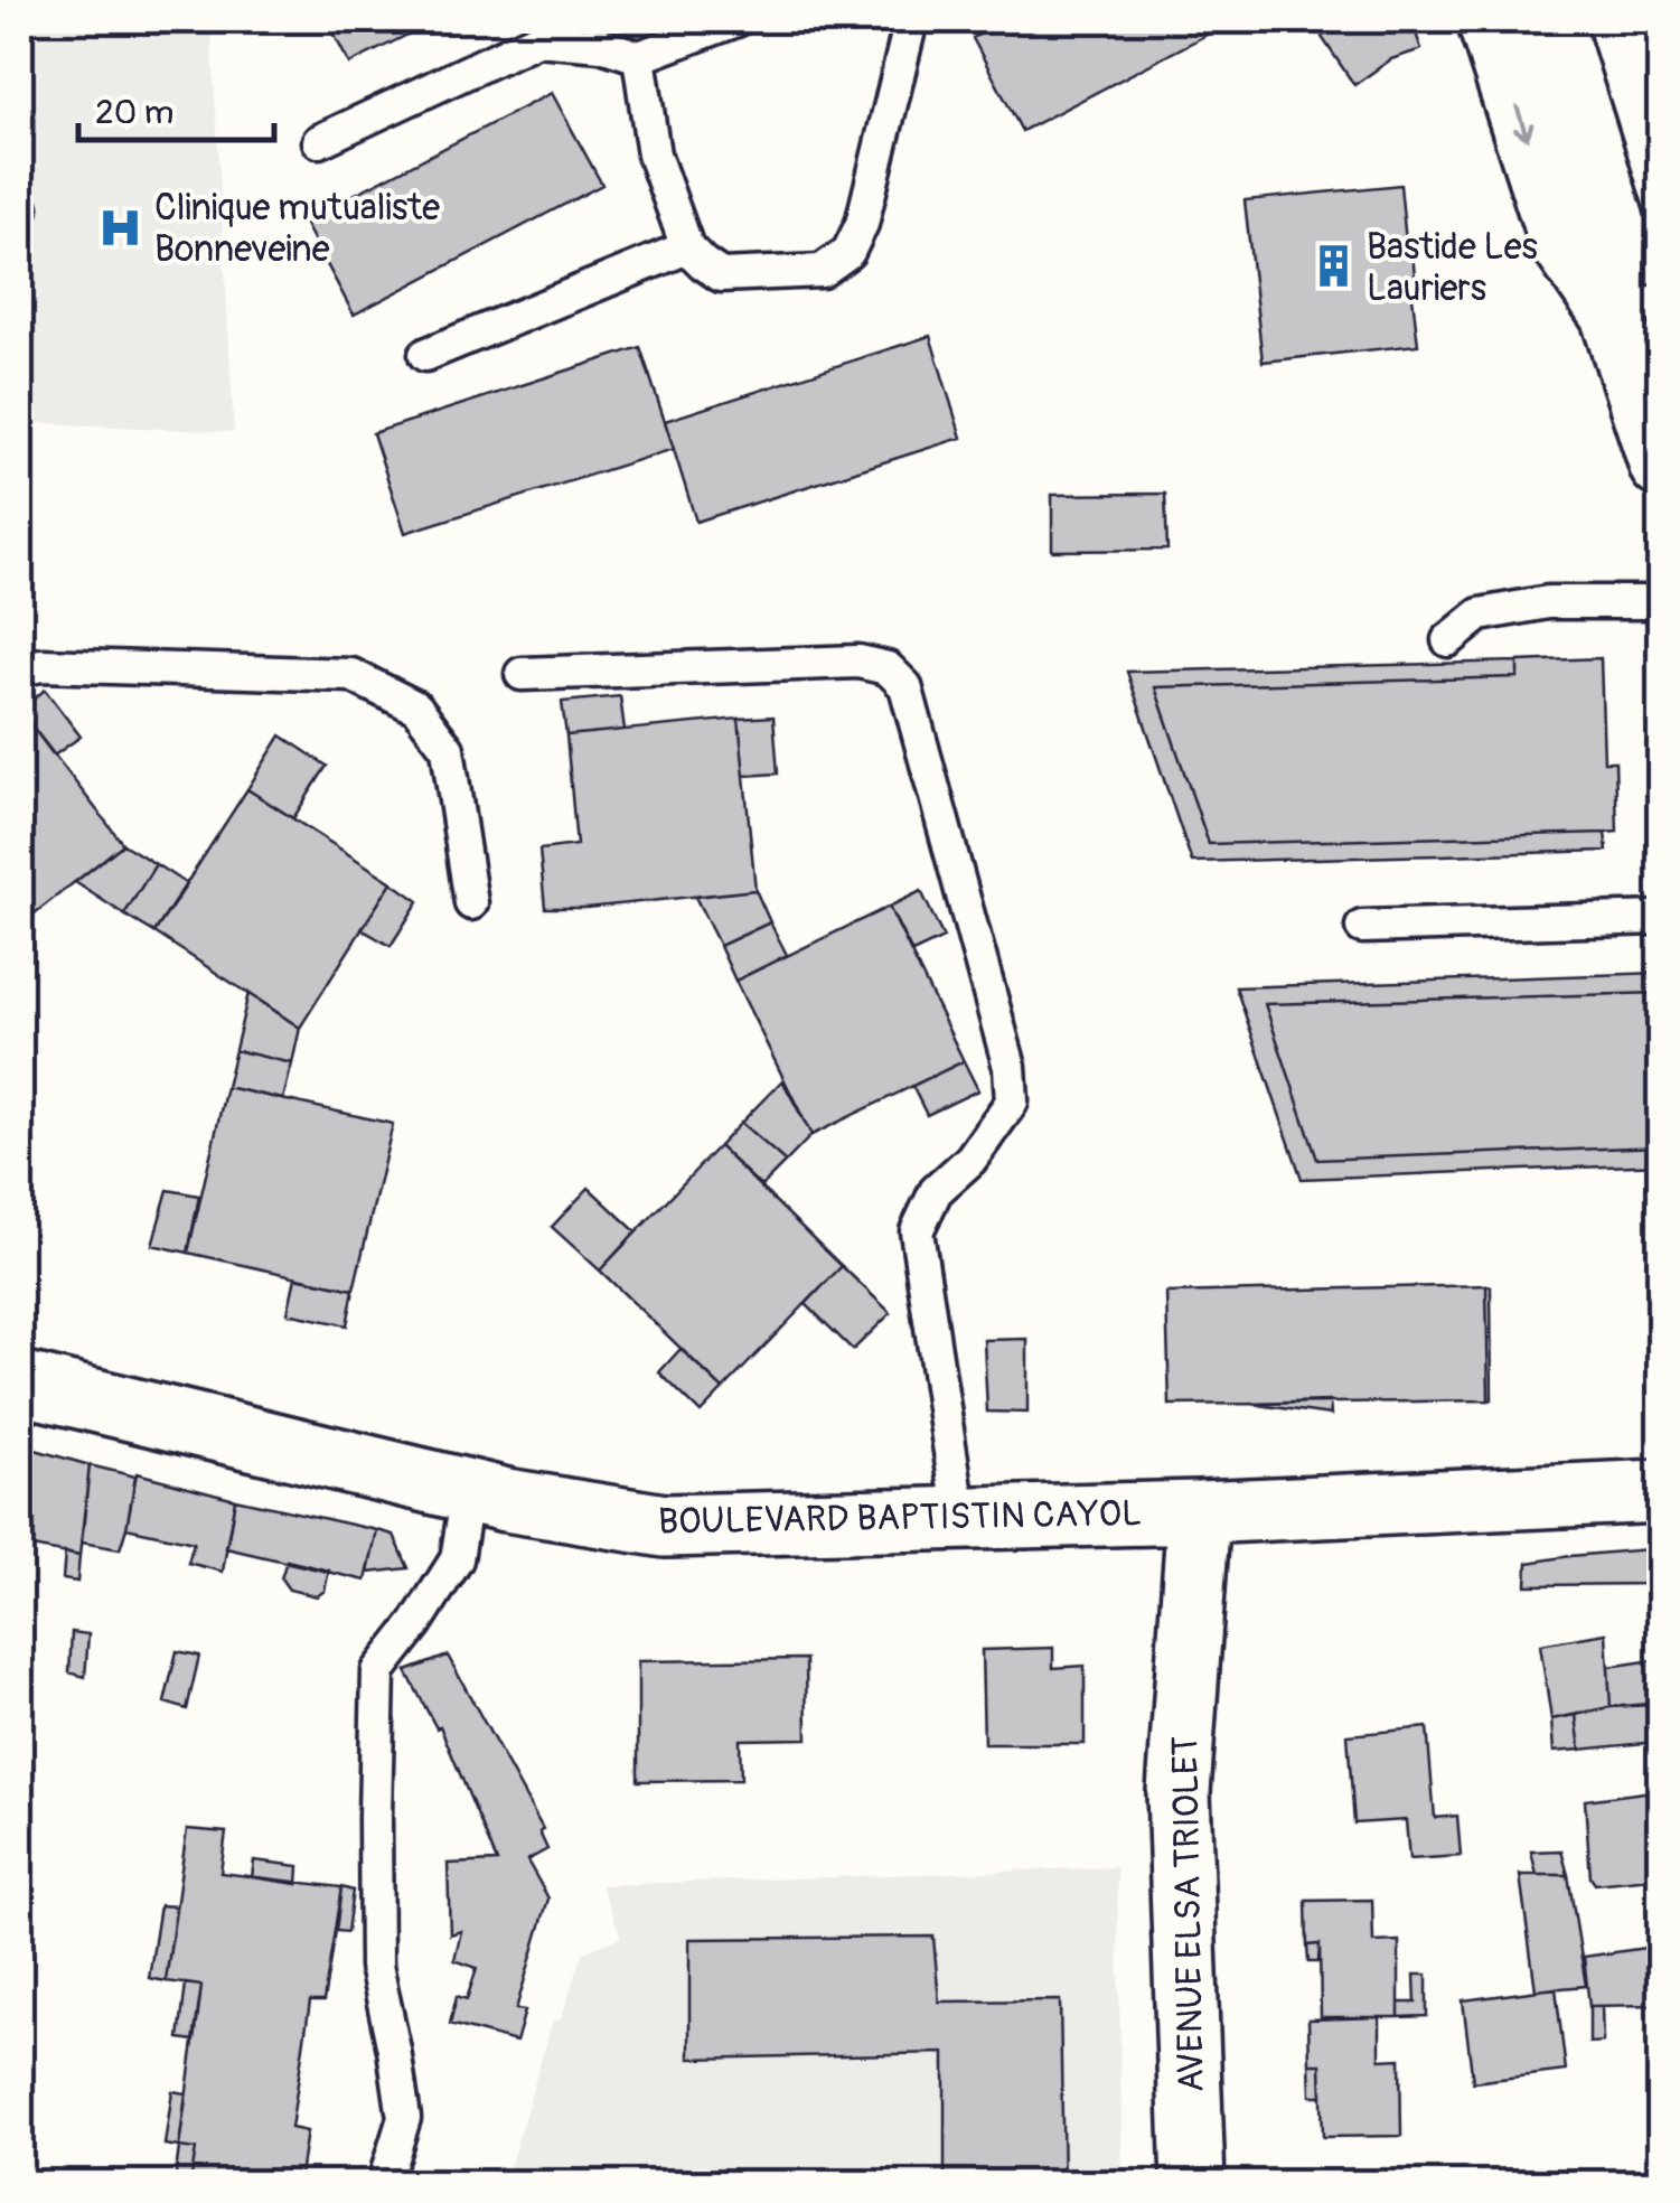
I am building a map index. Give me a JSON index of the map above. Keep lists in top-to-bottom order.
{
  "streets": {
    "street": ["BOULEVARD BAPTISTIN CAYOL", "AVENUE ELSA TRIOLET"]
  },
  "crossings": [
    ["BOULEVARD BAPTISTIN CAYOL", "AVENUE ELSA TRIOLET"]
  ],
  "places": {
    "hospital": ["Clinique mutualiste Bonneveine"],
    "building": ["Bastide Les Lauriers"]
  },
  "scale_bar": "20 m"
}
